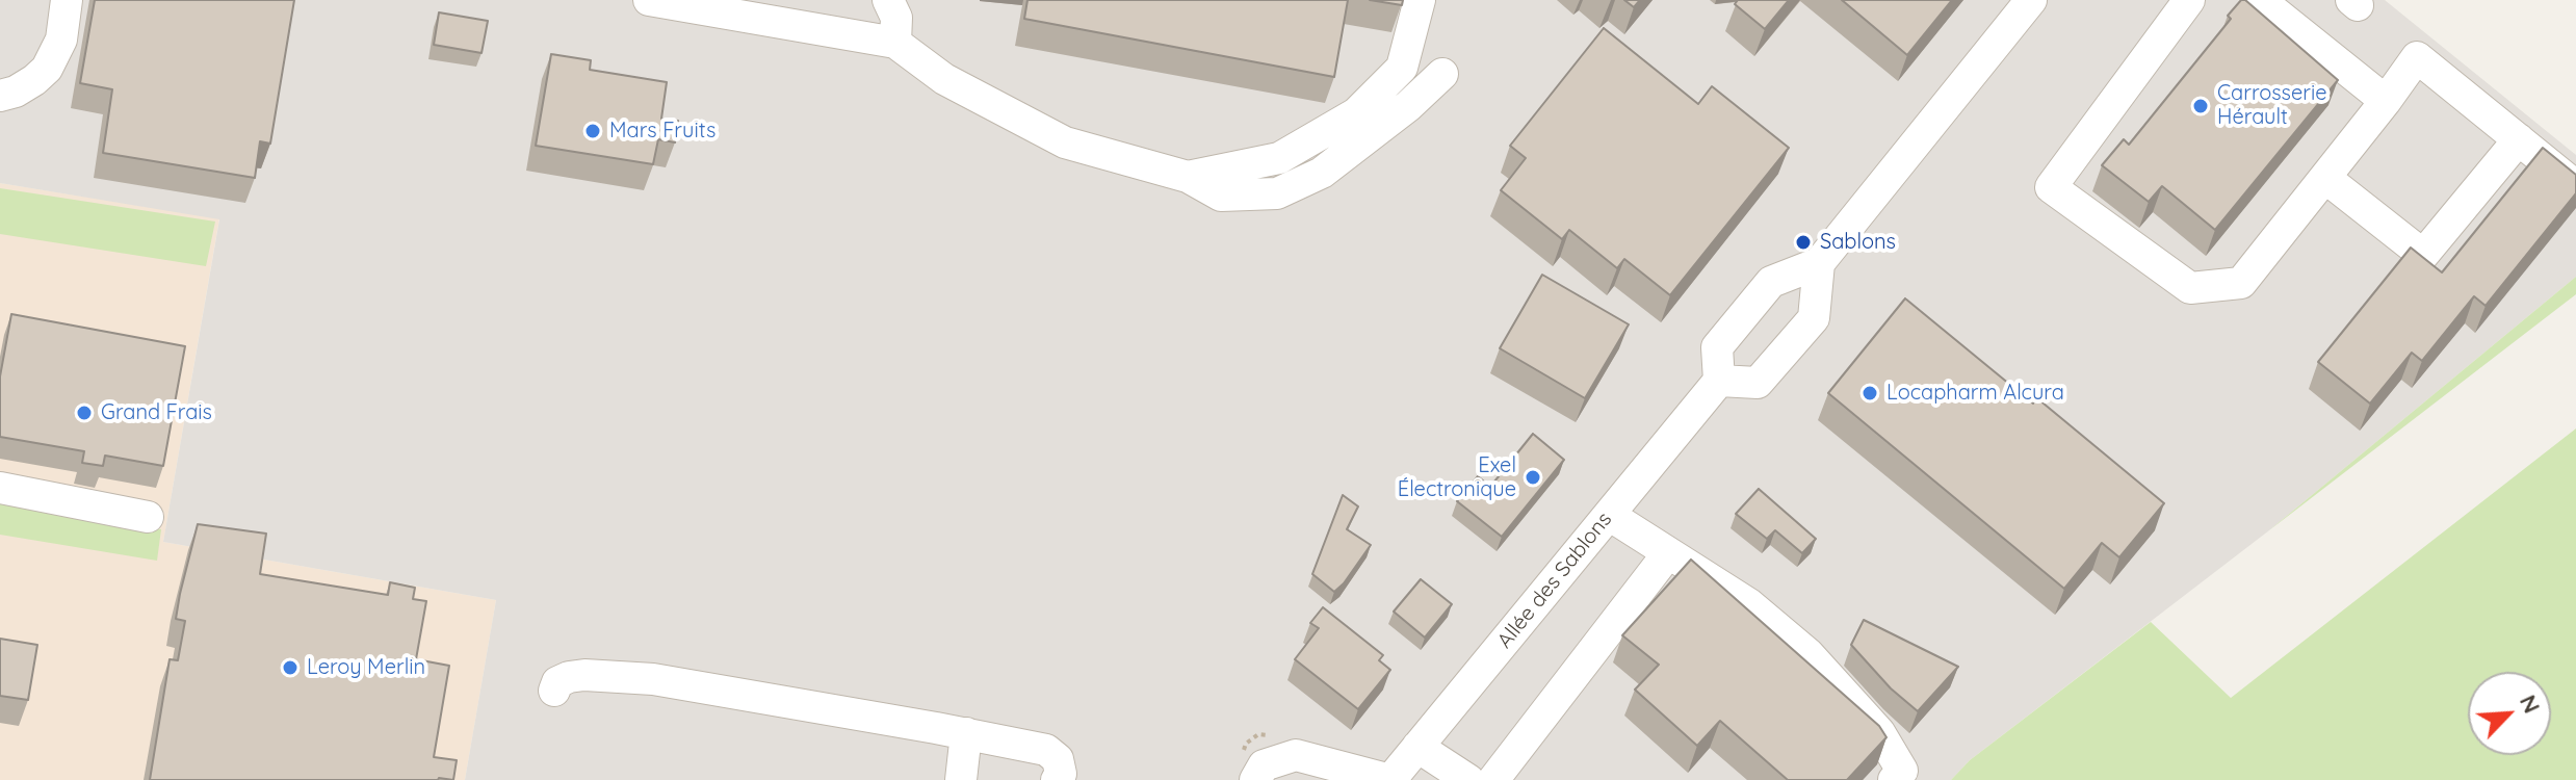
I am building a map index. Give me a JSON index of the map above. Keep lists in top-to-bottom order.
{
  "streets": {
    "street": ["Allée des Sablons"]
  },
  "places": [
    "Carrosserie Hérault",
    "Mars Fruits",
    "Sablons",
    "Locapharm Alcura",
    "Grand Frais",
    "Exel Électronique",
    "Leroy Merlin"
  ],
  "north": "top right"
}
